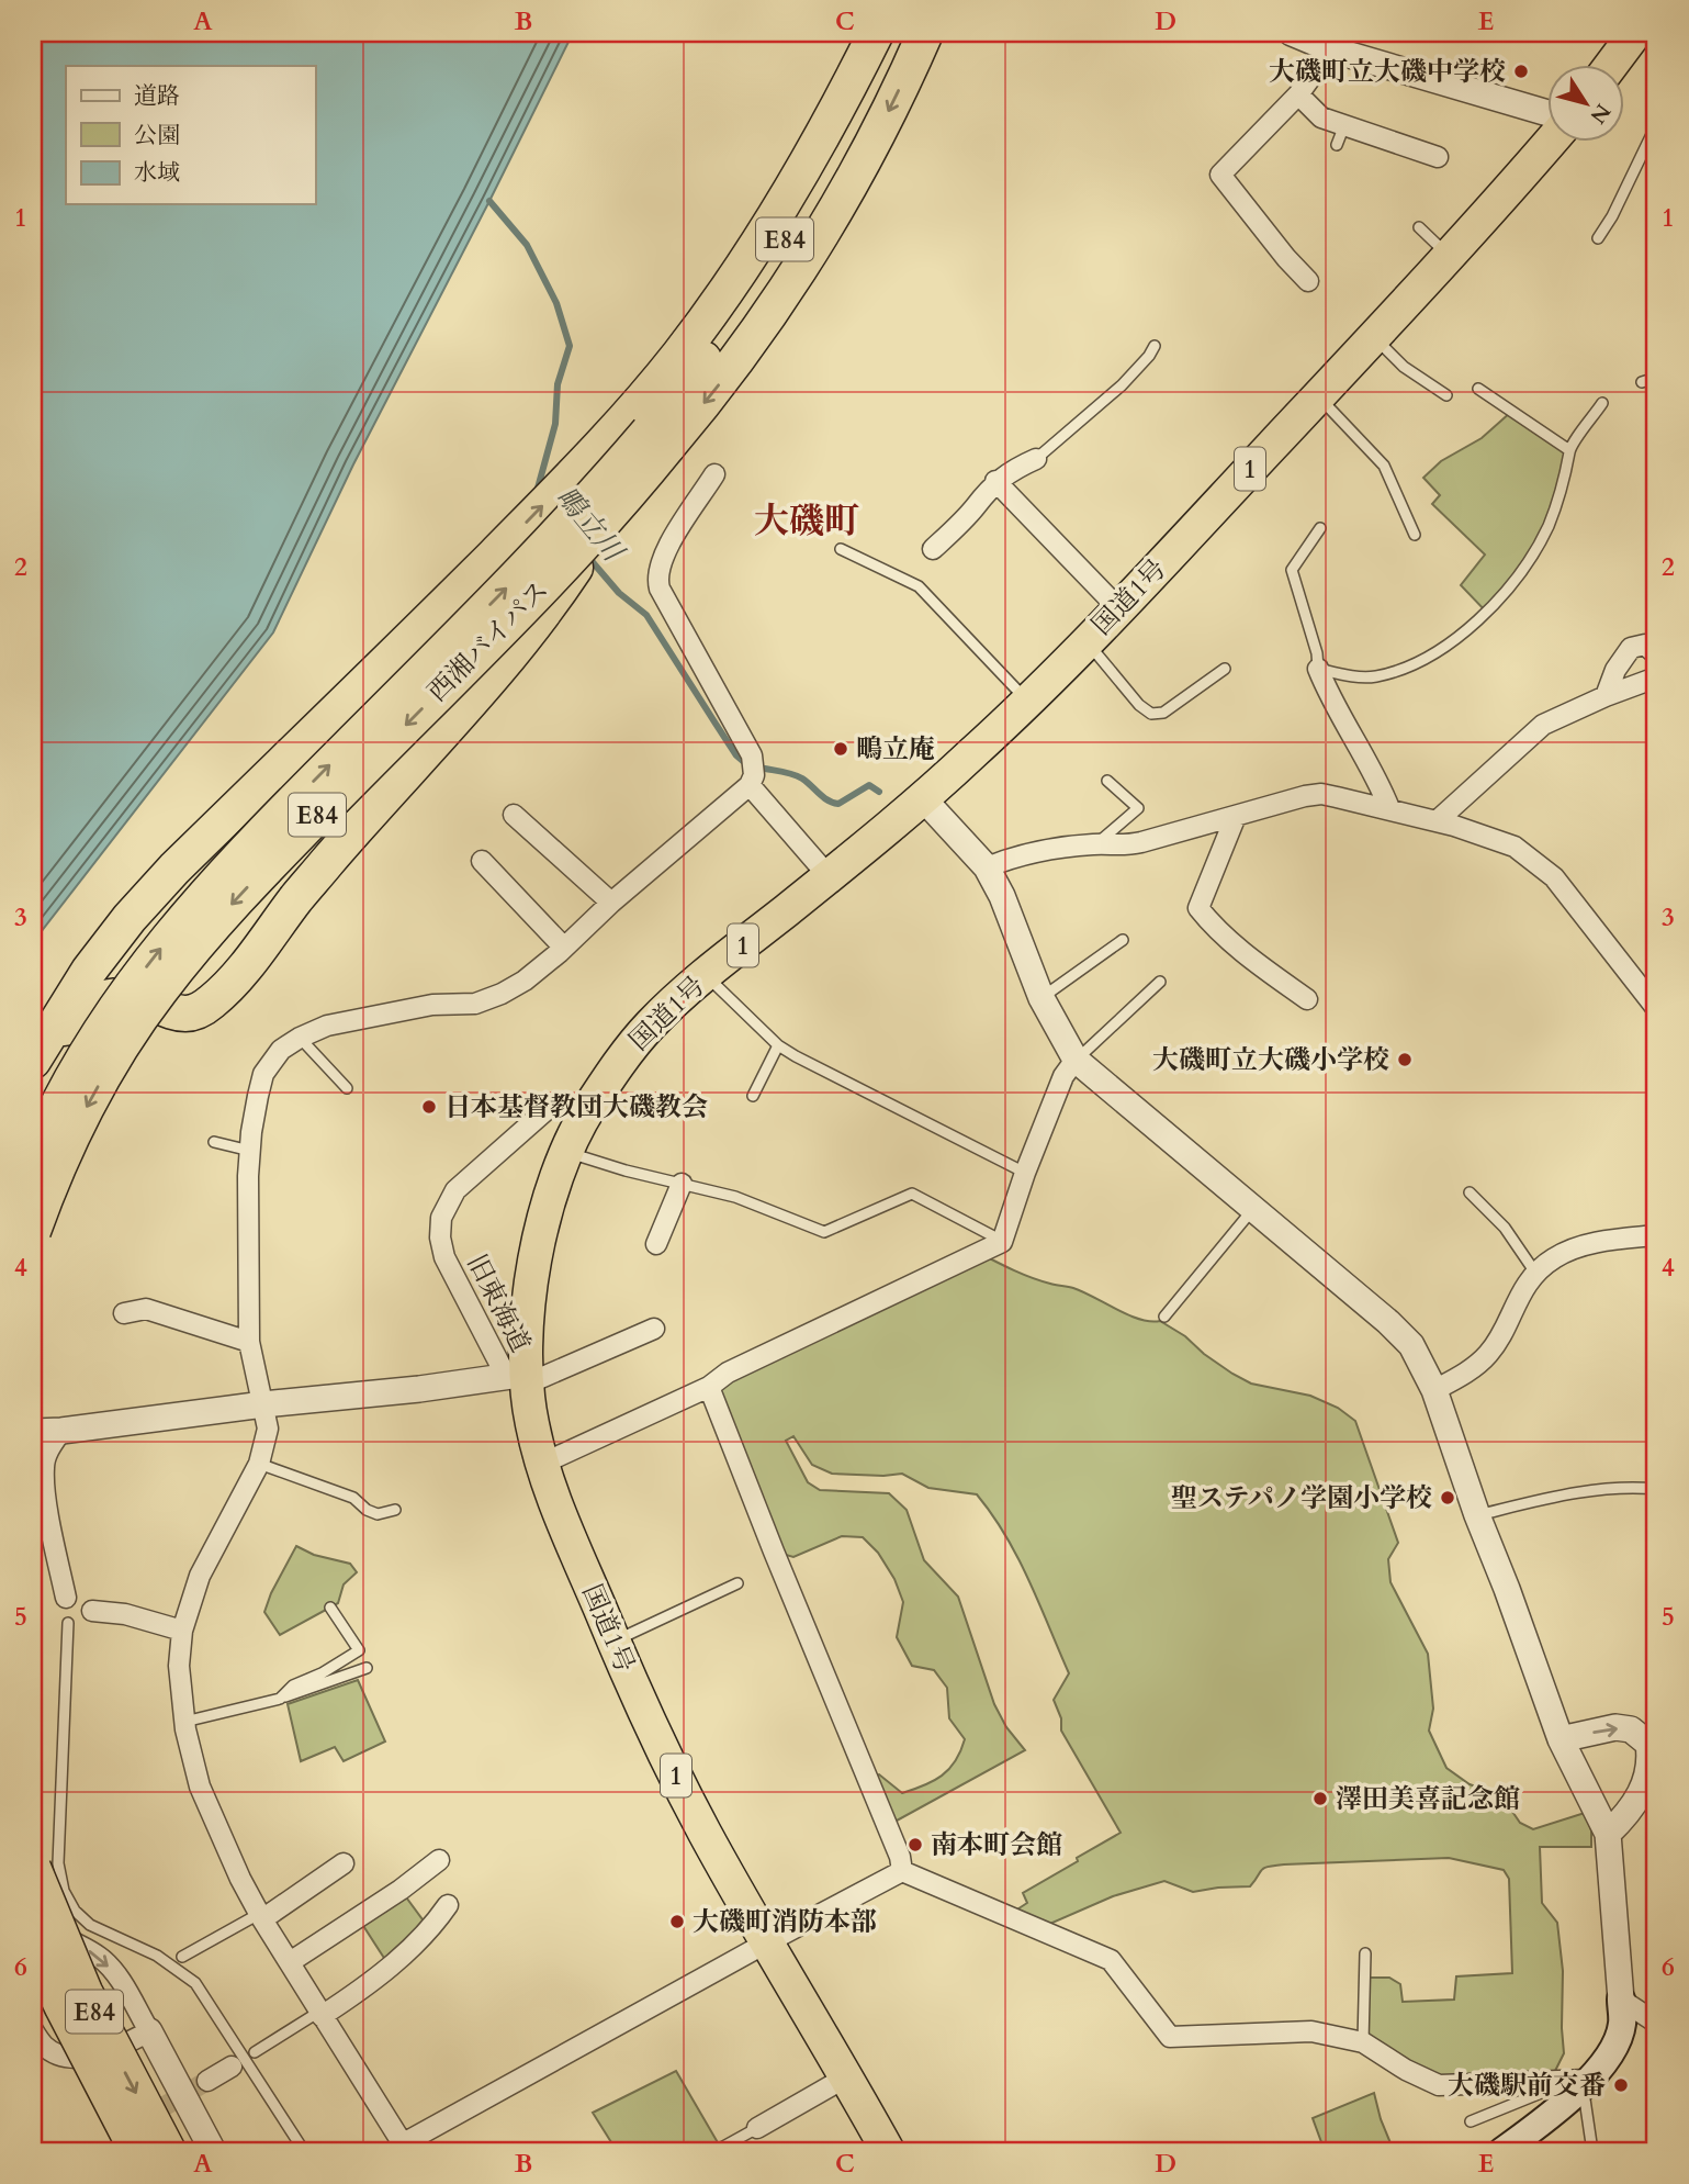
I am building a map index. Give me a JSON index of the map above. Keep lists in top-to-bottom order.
{
  "streets": {
    "highway": [
      "E84",
      "1",
      "国道1号",
      "西湘バイパス"
    ],
    "street": ["旧東海道"]
  },
  "crossings": [
    ["国道1号", "旧東海道"]
  ],
  "districts": ["大磯町"],
  "water": ["鴫立川"],
  "places": [
    "大磯町立大磯中学校",
    "鴫立庵",
    "大磯町立大磯小学校",
    "日本基督教団大磯教会",
    "聖ステパノ学園小学校",
    "澤田美喜記念館",
    "南本町会館",
    "大磯町消防本部",
    "大磯駅前交番"
  ],
  "legend": ["道路", "公園", "水域"],
  "north": "bottom right",
  "grid": {
    "columns": [
      "A",
      "B",
      "C",
      "D",
      "E"
    ],
    "rows": [
      "1",
      "2",
      "3",
      "4",
      "5",
      "6"
    ]
  }
}
